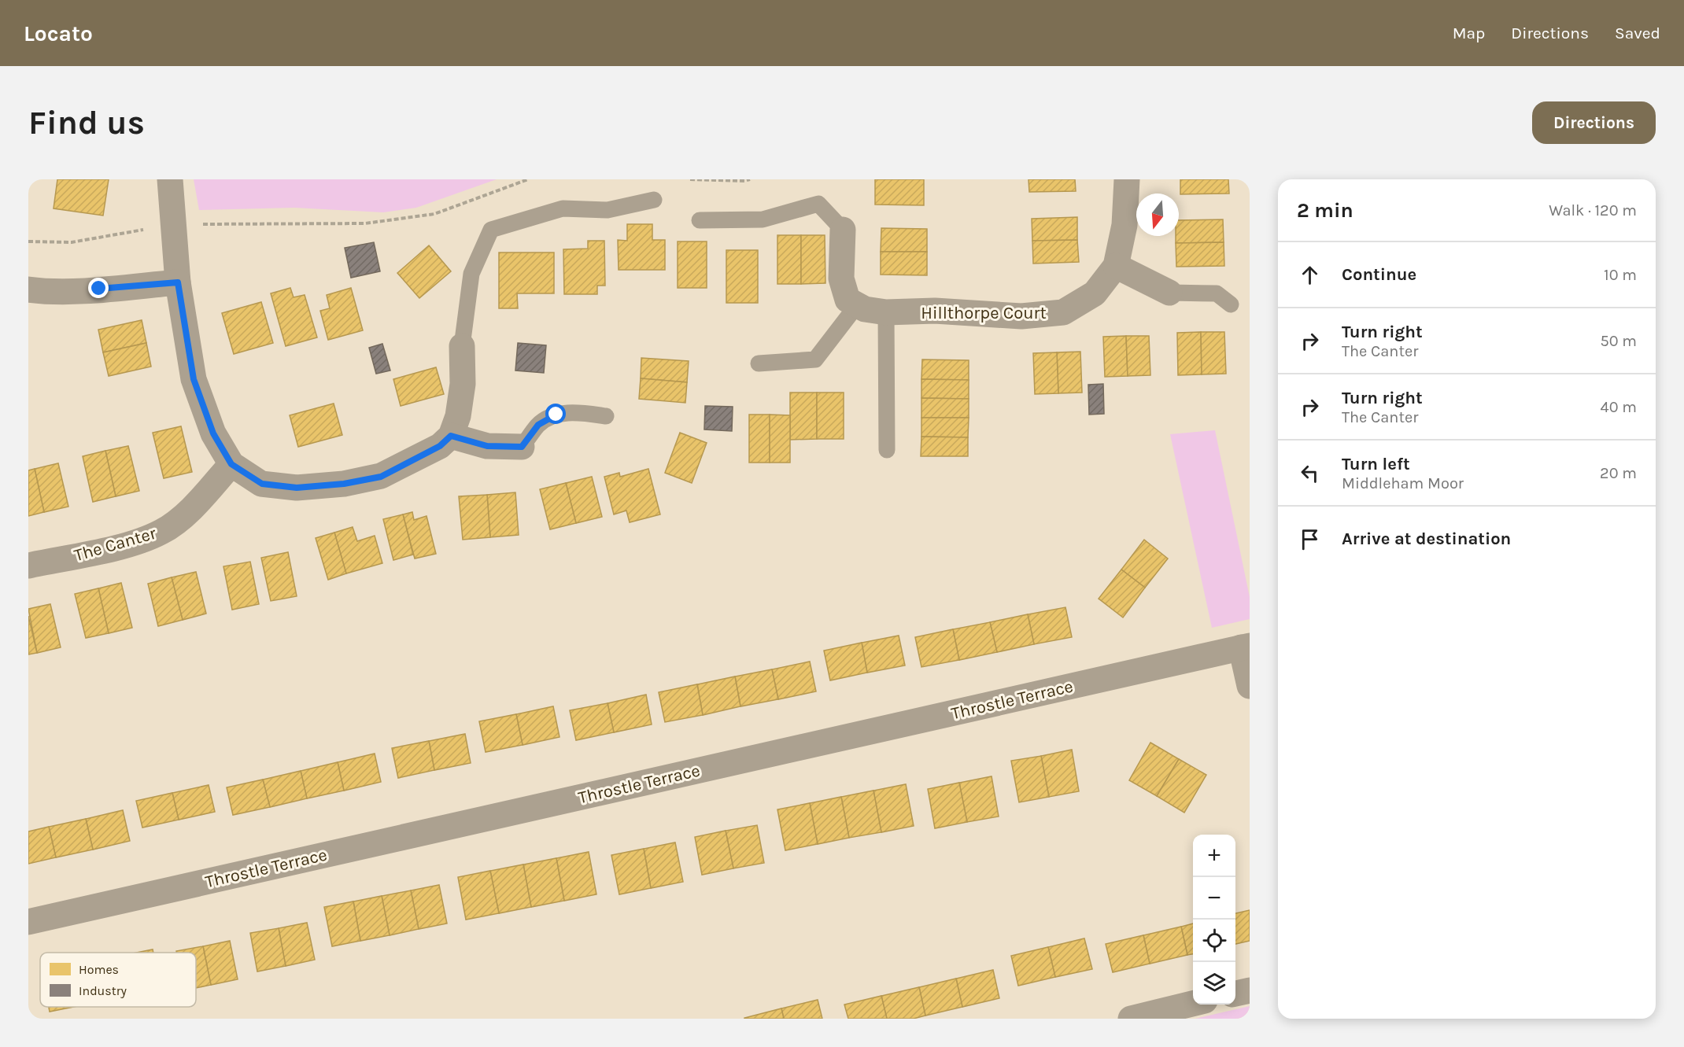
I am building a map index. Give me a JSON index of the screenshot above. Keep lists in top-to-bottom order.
{
  "streets": {
    "street": ["Hillthorpe Court", "The Canter", "Throstle Terrace"]
  },
  "legend": ["Homes", "Industry"],
  "north": "bottom",
  "page": {
    "header": "Locato",
    "nav": ["Map", "Directions", "Saved"],
    "buttons": "Directions",
    "title": "Find us",
    "heading": ["2 min", "Walk · 120 m"],
    "list": [
      ["Continue", "10 m"],
      ["Turn right", "The Canter", "50 m"],
      ["Turn right", "The Canter", "40 m"],
      ["Turn left", "Middleham Moor", "20 m"],
      "Arrive at destination"
    ],
    "map_buttons": ["+", "−"]
  }
}
